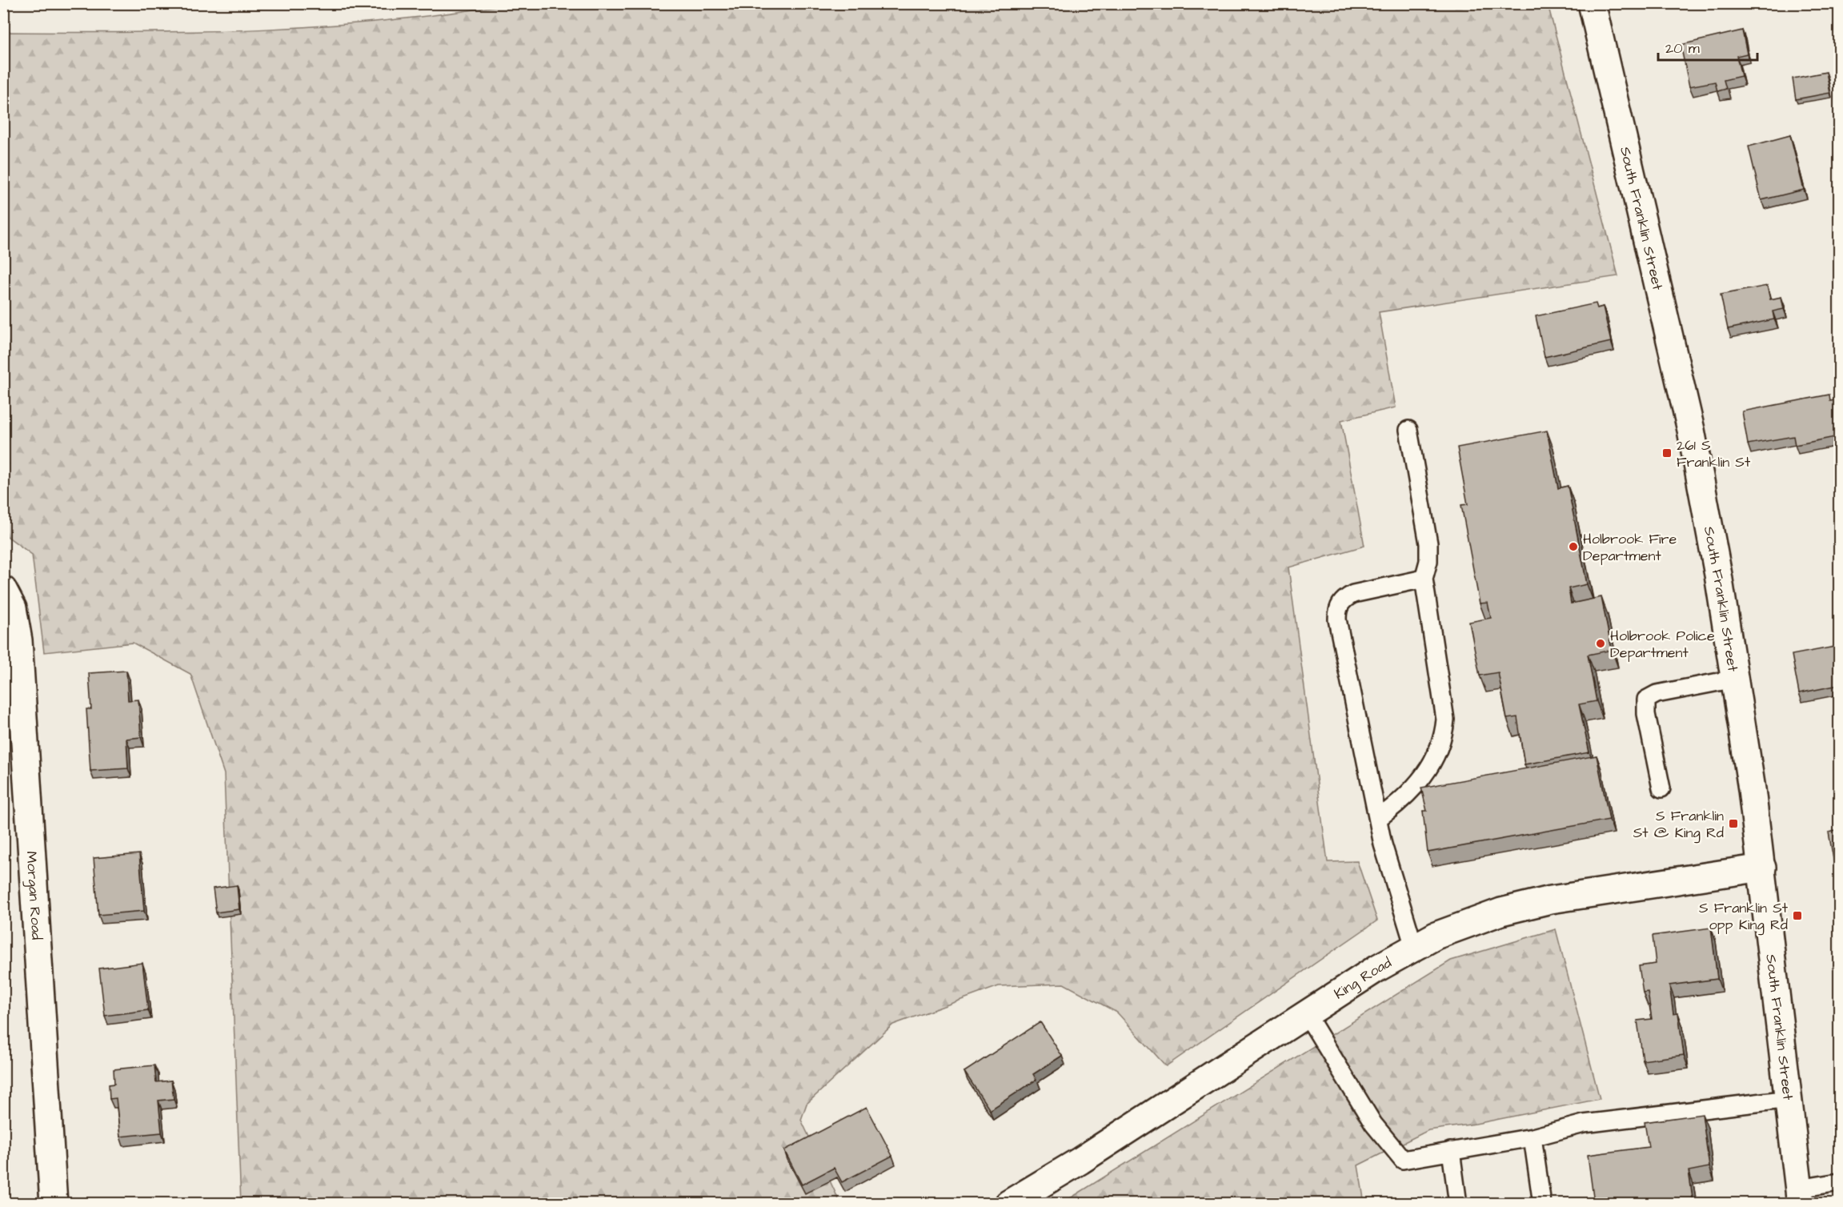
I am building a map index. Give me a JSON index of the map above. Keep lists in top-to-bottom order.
{
  "streets": {
    "street": ["South Franklin Street", "Morgan Road", "King Road"]
  },
  "crossings": [
    ["South Franklin Street", "King Road"]
  ],
  "places": {
    "transit": ["261 S Franklin St", "S Franklin St @ King Rd", "S Franklin St opp King Rd"],
    "other": ["Holbrook Fire Department", "Holbrook Police Department"]
  },
  "scale_bar": "20 m"
}
